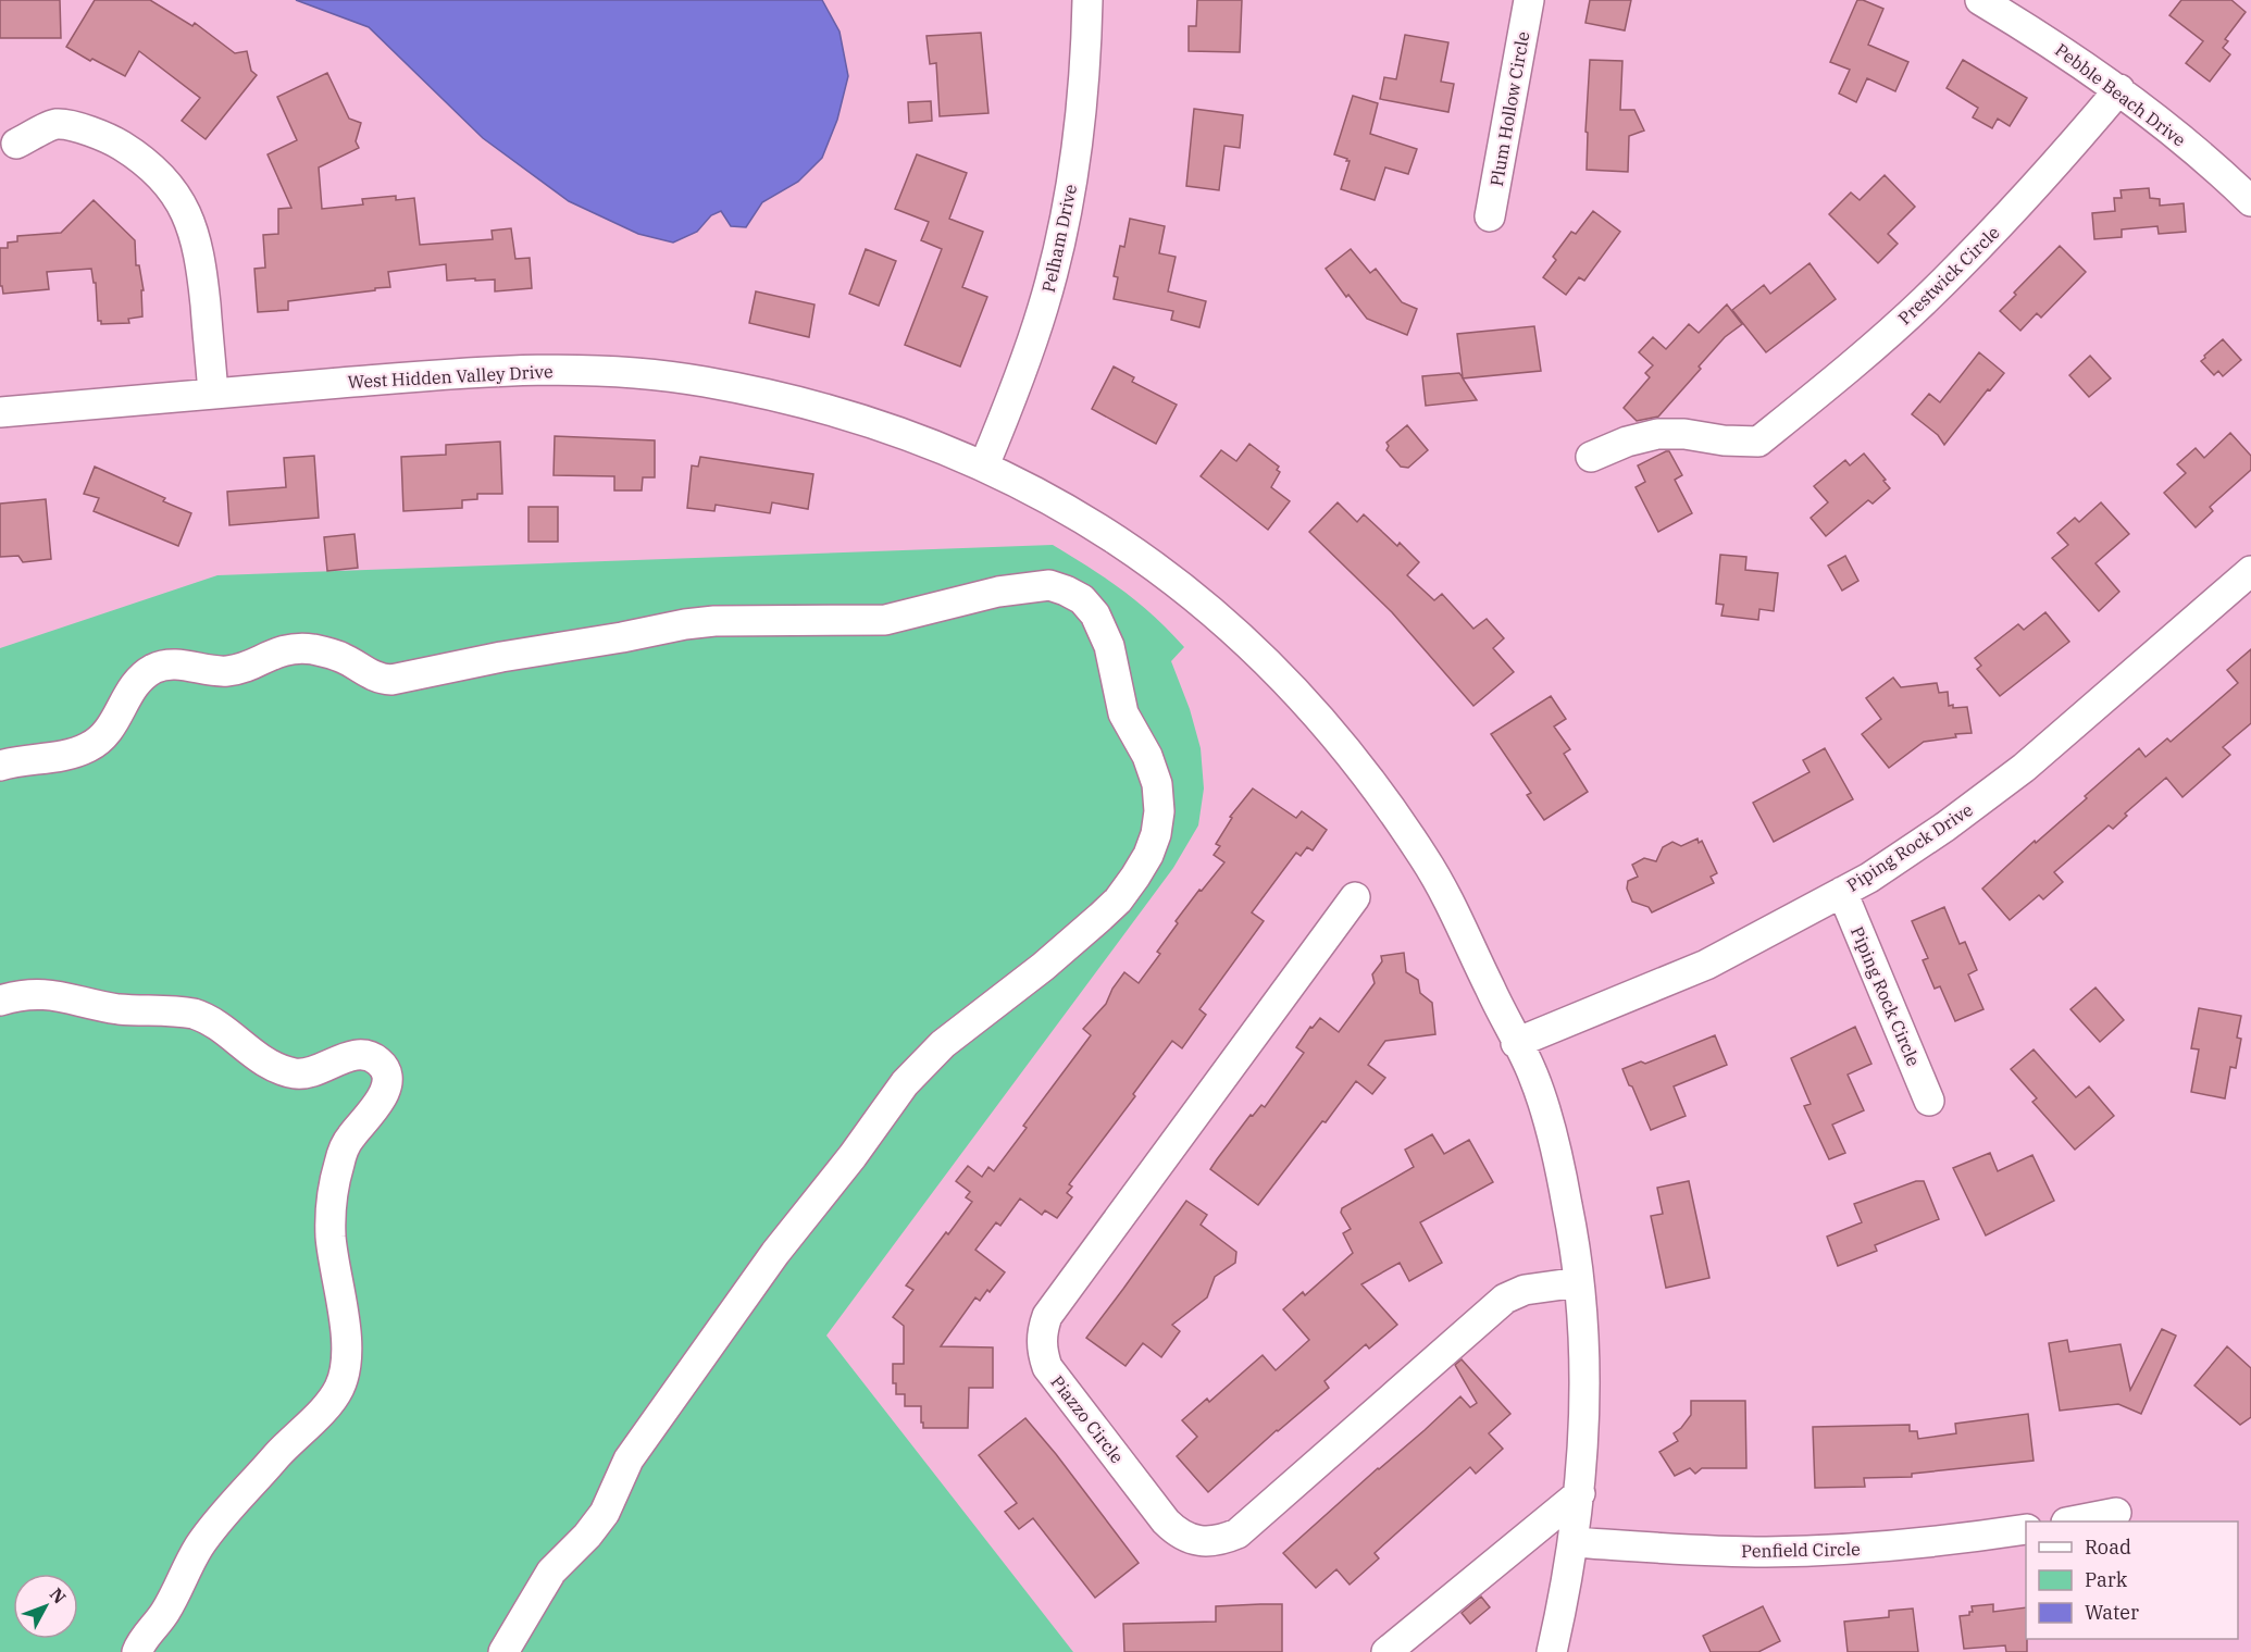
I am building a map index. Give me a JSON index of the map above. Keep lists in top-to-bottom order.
{
  "streets": {
    "street": [
      "Pebble Beach Drive",
      "Plum Hollow Circle",
      "Pelham Drive",
      "Prestwick Circle",
      "West Hidden Valley Drive",
      "Piping Rock Drive",
      "Piping Rock Circle",
      "Piazzo Circle",
      "Penfield Circle"
    ]
  },
  "crossings": [
    ["Pebble Beach Drive", "Prestwick Circle"],
    ["Pelham Drive", "West Hidden Valley Drive"],
    ["West Hidden Valley Drive", "Piping Rock Drive"],
    ["West Hidden Valley Drive", "Piazzo Circle"],
    ["West Hidden Valley Drive", "Penfield Circle"],
    ["Piping Rock Drive", "Piping Rock Circle"]
  ],
  "legend": ["Road", "Park", "Water"],
  "north": "top right"
}
